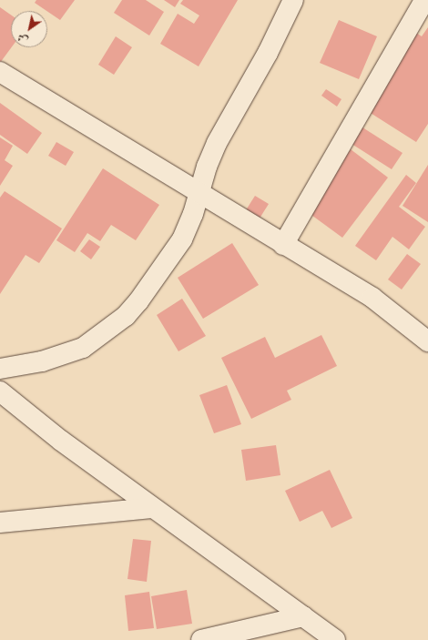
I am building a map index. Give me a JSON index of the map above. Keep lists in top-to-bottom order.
{
  "north": "bottom left"
}
